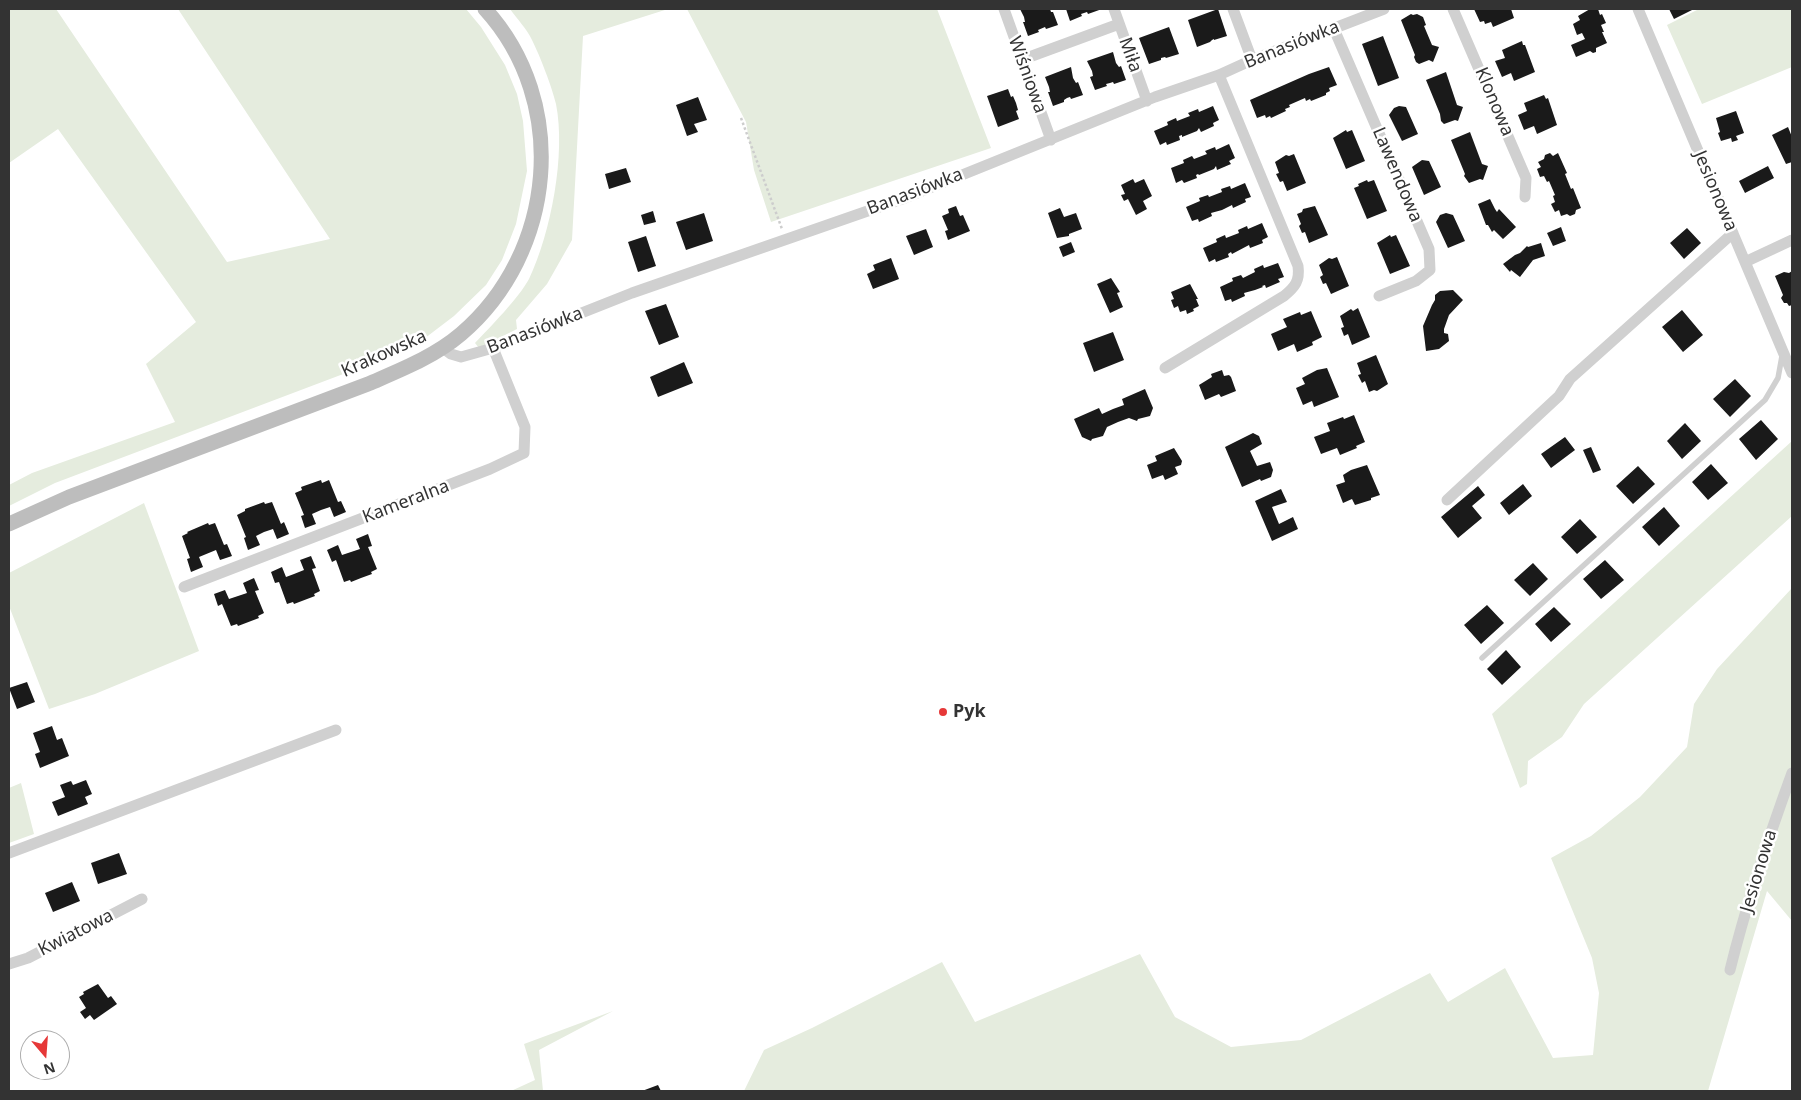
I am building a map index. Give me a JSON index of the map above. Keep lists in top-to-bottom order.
{
  "streets": {
    "main road": ["Krakowska"],
    "street": [
      "Banasiówka",
      "Miła",
      "Wiśniowa",
      "Klonowa",
      "Lawendowa",
      "Jesionowa",
      "Kameralna",
      "Kwiatowa"
    ]
  },
  "crossings": [
    ["Banasiówka", "Miła"],
    ["Banasiówka", "Wiśniowa"],
    ["Banasiówka", "Lawendowa"],
    ["Banasiówka", "Krakowska"],
    ["Banasiówka", "Kameralna"]
  ],
  "places": ["Pyk"],
  "north": "bottom"
}
